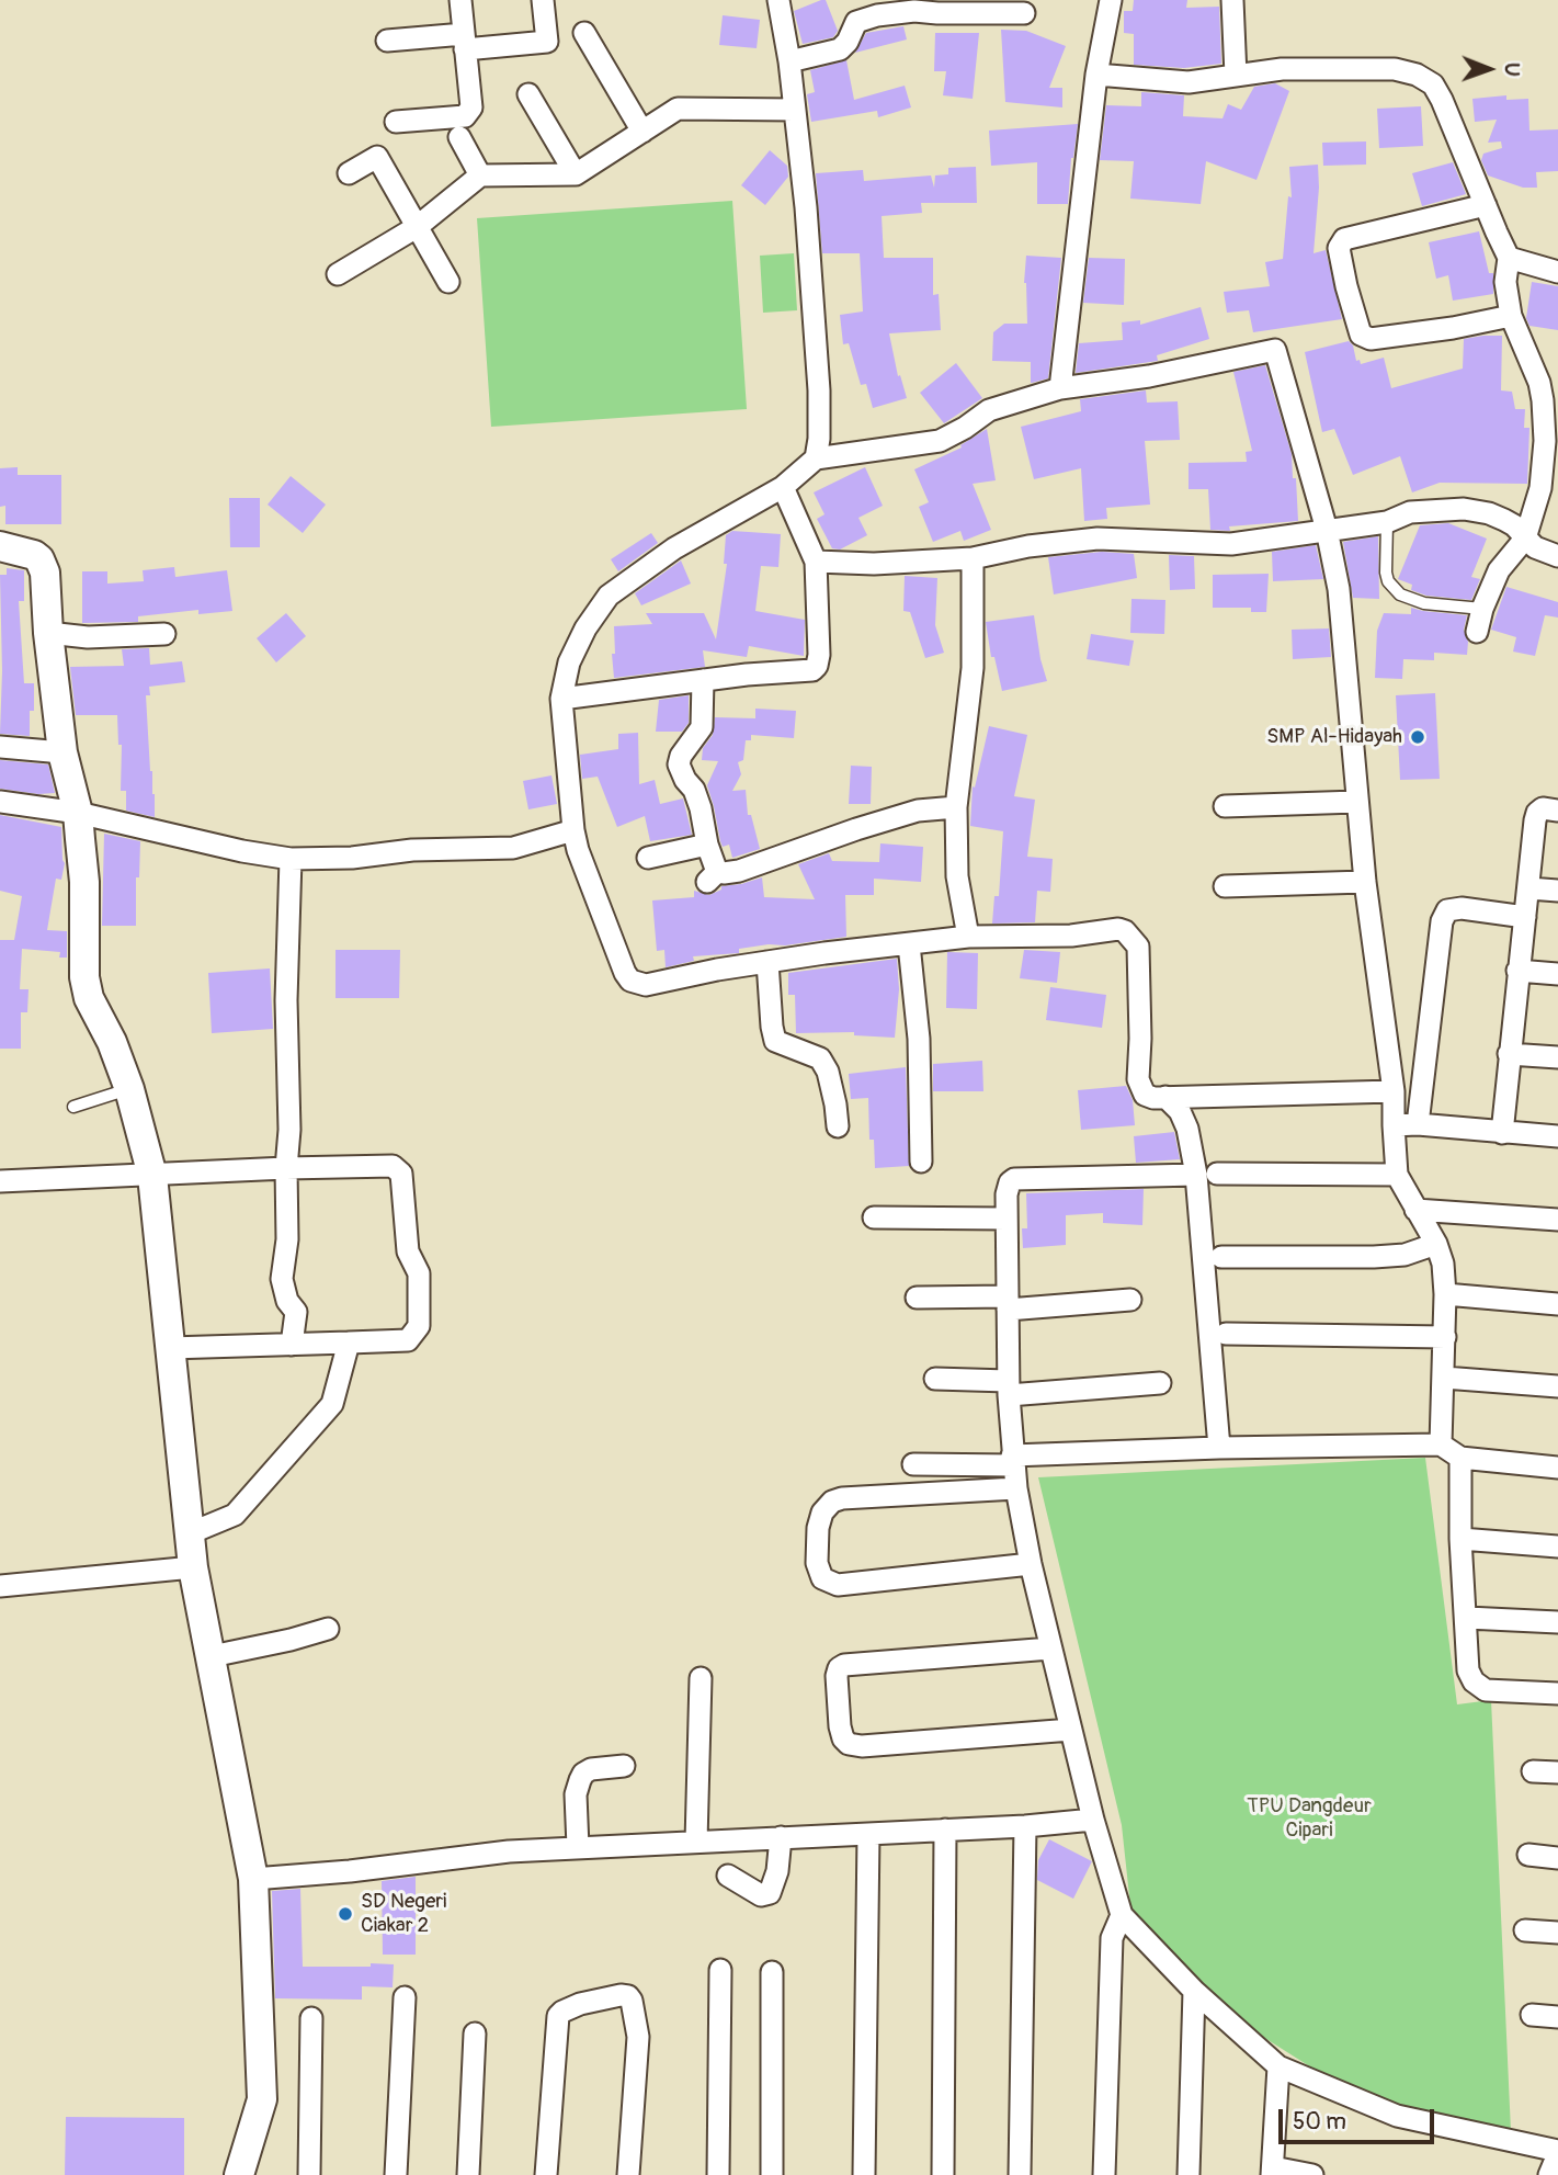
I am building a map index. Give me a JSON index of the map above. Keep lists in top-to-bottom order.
{
  "parks": ["TPU Dangdeur Cipari"],
  "places": ["SMP Al-Hidayah", "SD Negeri Ciakar 2"],
  "scale_bar": "50 m",
  "north": "right"
}
